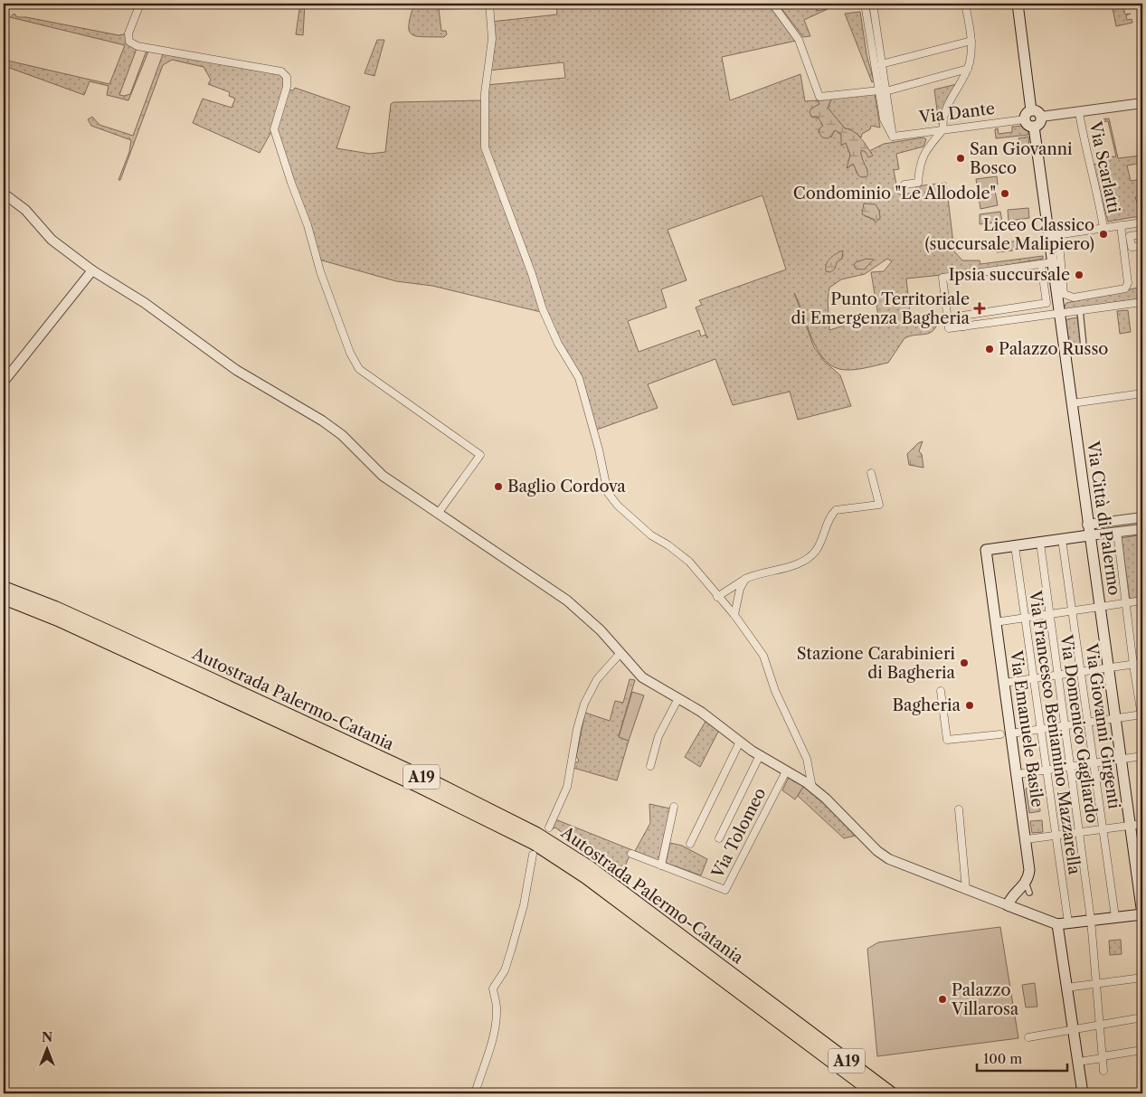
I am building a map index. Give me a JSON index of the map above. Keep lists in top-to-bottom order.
{
  "streets": {
    "highway": ["Autostrada Palermo-Catania", "A19"],
    "main road": ["Via Città di Palermo", "Via Emanuele Basile"],
    "street": [
      "Via Dante",
      "Via Scarlatti",
      "Via Giovanni Girgenti",
      "Via Domenico Gagliardo",
      "Via Francesco Beniamino Mazzarella",
      "Via Tolomeo"
    ]
  },
  "crossings": [
    ["Via Dante", "Via Città di Palermo"],
    ["Via Emanuele Basile", "Via Francesco Beniamino Mazzarella"]
  ],
  "places": {
    "other": [
      "San Giovanni Bosco",
      "Condominio \"Le Allodole\"",
      "Liceo Classico (succursale Malipiero)",
      "Ipsia succursale",
      "Palazzo Russo",
      "Baglio Cordova",
      "Stazione Carabinieri di Bagheria",
      "Bagheria",
      "Palazzo Villarosa"
    ],
    "health": ["Punto Territoriale di Emergenza Bagheria"]
  },
  "scale_bar": "100 m",
  "north": "top"
}
